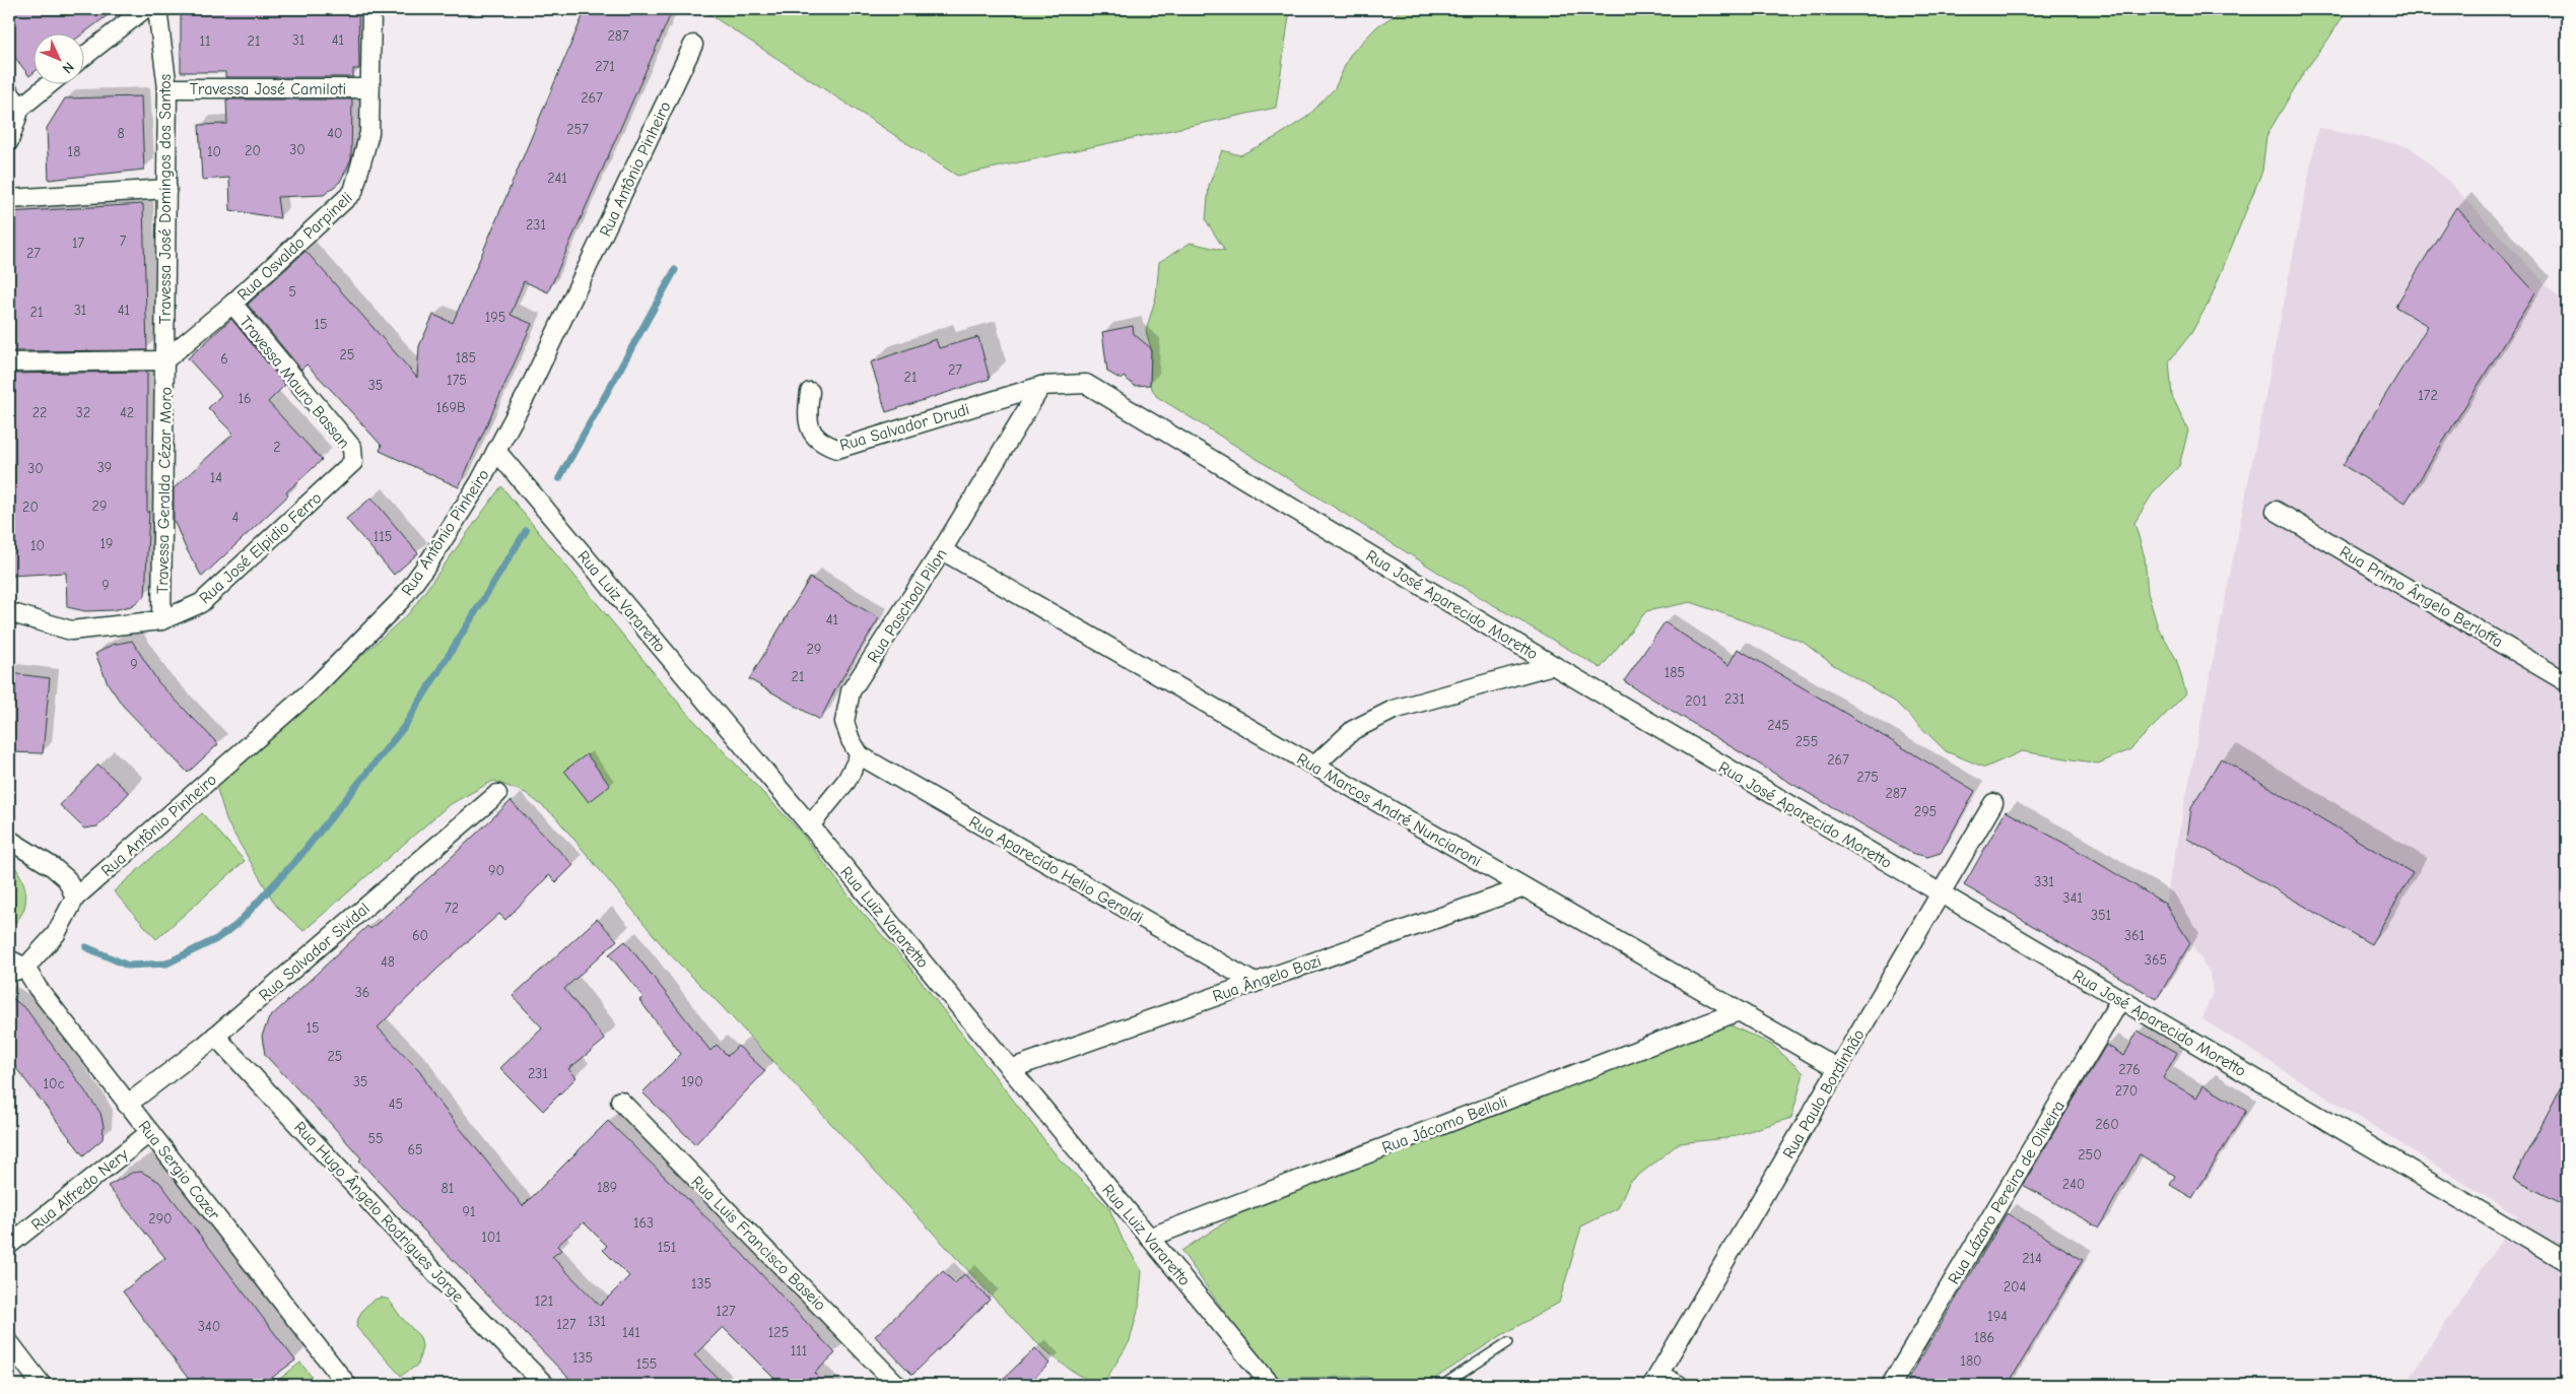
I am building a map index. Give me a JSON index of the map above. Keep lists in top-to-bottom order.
{
  "streets": {
    "street": [
      "Travessa José Camiloti",
      "Rua Antônio Pinheiro",
      "Travessa José Domingos dos Santos",
      "Rua Osvaldo Parpineli",
      "Travessa Mauro Bassan",
      "Rua Salvador Drudi",
      "Travessa Geralda Cézar Moro",
      "Rua José Elpidio Ferro",
      "Rua Primo Ângelo Berloffa",
      "Rua Luiz Vararetto",
      "Rua José Aparecido Moretto",
      "Rua Paschoal Pilon",
      "Rua Marcos André Nunciaroni",
      "Rua Aparecido Helio Geraldi",
      "Rua Salvador Sividal",
      "Rua Ângelo Bozi",
      "Rua Paulo Bordinhão",
      "Rua Jácomo Belloli",
      "Rua Sergio Cozer",
      "Rua Alfredo Nery",
      "Rua Lázaro Pereira de Oliveira",
      "Rua Hugo Ângelo Rodrigues Jorge",
      "Rua Luis Francisco Baseio"
    ]
  },
  "crossings": [
    ["Travessa José Camiloti", "Travessa José Domingos dos Santos"],
    ["Travessa José Camiloti", "Rua Osvaldo Parpineli"],
    ["Rua Antônio Pinheiro", "Rua Luiz Vararetto"],
    ["Rua Antônio Pinheiro", "Rua Sergio Cozer"],
    ["Travessa José Domingos dos Santos", "Rua Osvaldo Parpineli"],
    ["Travessa José Domingos dos Santos", "Travessa Geralda Cézar Moro"],
    ["Rua Osvaldo Parpineli", "Travessa Mauro Bassan"],
    ["Rua Osvaldo Parpineli", "Travessa Geralda Cézar Moro"],
    ["Travessa Mauro Bassan", "Rua José Elpidio Ferro"],
    ["Rua Salvador Drudi", "Rua José Aparecido Moretto"],
    ["Rua Salvador Drudi", "Rua Paschoal Pilon"],
    ["Travessa Geralda Cézar Moro", "Rua José Elpidio Ferro"],
    ["Rua Luiz Vararetto", "Rua Ângelo Bozi"],
    ["Rua Luiz Vararetto", "Rua Jácomo Belloli"],
    ["Rua José Aparecido Moretto", "Rua Paschoal Pilon"],
    ["Rua José Aparecido Moretto", "Rua Paulo Bordinhão"],
    ["Rua José Aparecido Moretto", "Rua Lázaro Pereira de Oliveira"],
    ["Rua Paschoal Pilon", "Rua Marcos André Nunciaroni"],
    ["Rua Paschoal Pilon", "Rua Aparecido Helio Geraldi"],
    ["Rua Marcos André Nunciaroni", "Rua Ângelo Bozi"],
    ["Rua Marcos André Nunciaroni", "Rua Paulo Bordinhão"],
    ["Rua Marcos André Nunciaroni", "Rua Jácomo Belloli"],
    ["Rua Aparecido Helio Geraldi", "Rua Ângelo Bozi"],
    ["Rua Salvador Sividal", "Rua Sergio Cozer"],
    ["Rua Salvador Sividal", "Rua Hugo Ângelo Rodrigues Jorge"],
    ["Rua Sergio Cozer", "Rua Alfredo Nery"]
  ],
  "house_numbers": [
    "287",
    "31",
    "41",
    "11",
    "21",
    "271",
    "267",
    "257",
    "8",
    "40",
    "30",
    "20",
    "18",
    "10",
    "241",
    "231",
    "7",
    "17",
    "27",
    "5",
    "31",
    "41",
    "21",
    "195",
    "15",
    "25",
    "185",
    "6",
    "27",
    "21",
    "175",
    "35",
    "172",
    "16",
    "169B",
    "22",
    "32",
    "42",
    "2",
    "39",
    "30",
    "14",
    "29",
    "20",
    "4",
    "115",
    "19",
    "10",
    "9",
    "41",
    "29",
    "9",
    "185",
    "21",
    "231",
    "201",
    "245",
    "255",
    "267",
    "275",
    "287",
    "295",
    "90",
    "331",
    "341",
    "72",
    "351",
    "60",
    "361",
    "365",
    "48",
    "36",
    "15",
    "25",
    "276",
    "231",
    "35",
    "190",
    "10c",
    "270",
    "45",
    "260",
    "55",
    "65",
    "250",
    "240",
    "189",
    "81",
    "91",
    "290",
    "163",
    "101",
    "151",
    "214",
    "135",
    "204",
    "121",
    "127",
    "194",
    "131",
    "127",
    "340",
    "141",
    "125",
    "186",
    "111",
    "135",
    "180",
    "155"
  ],
  "north": "bottom right"
}
